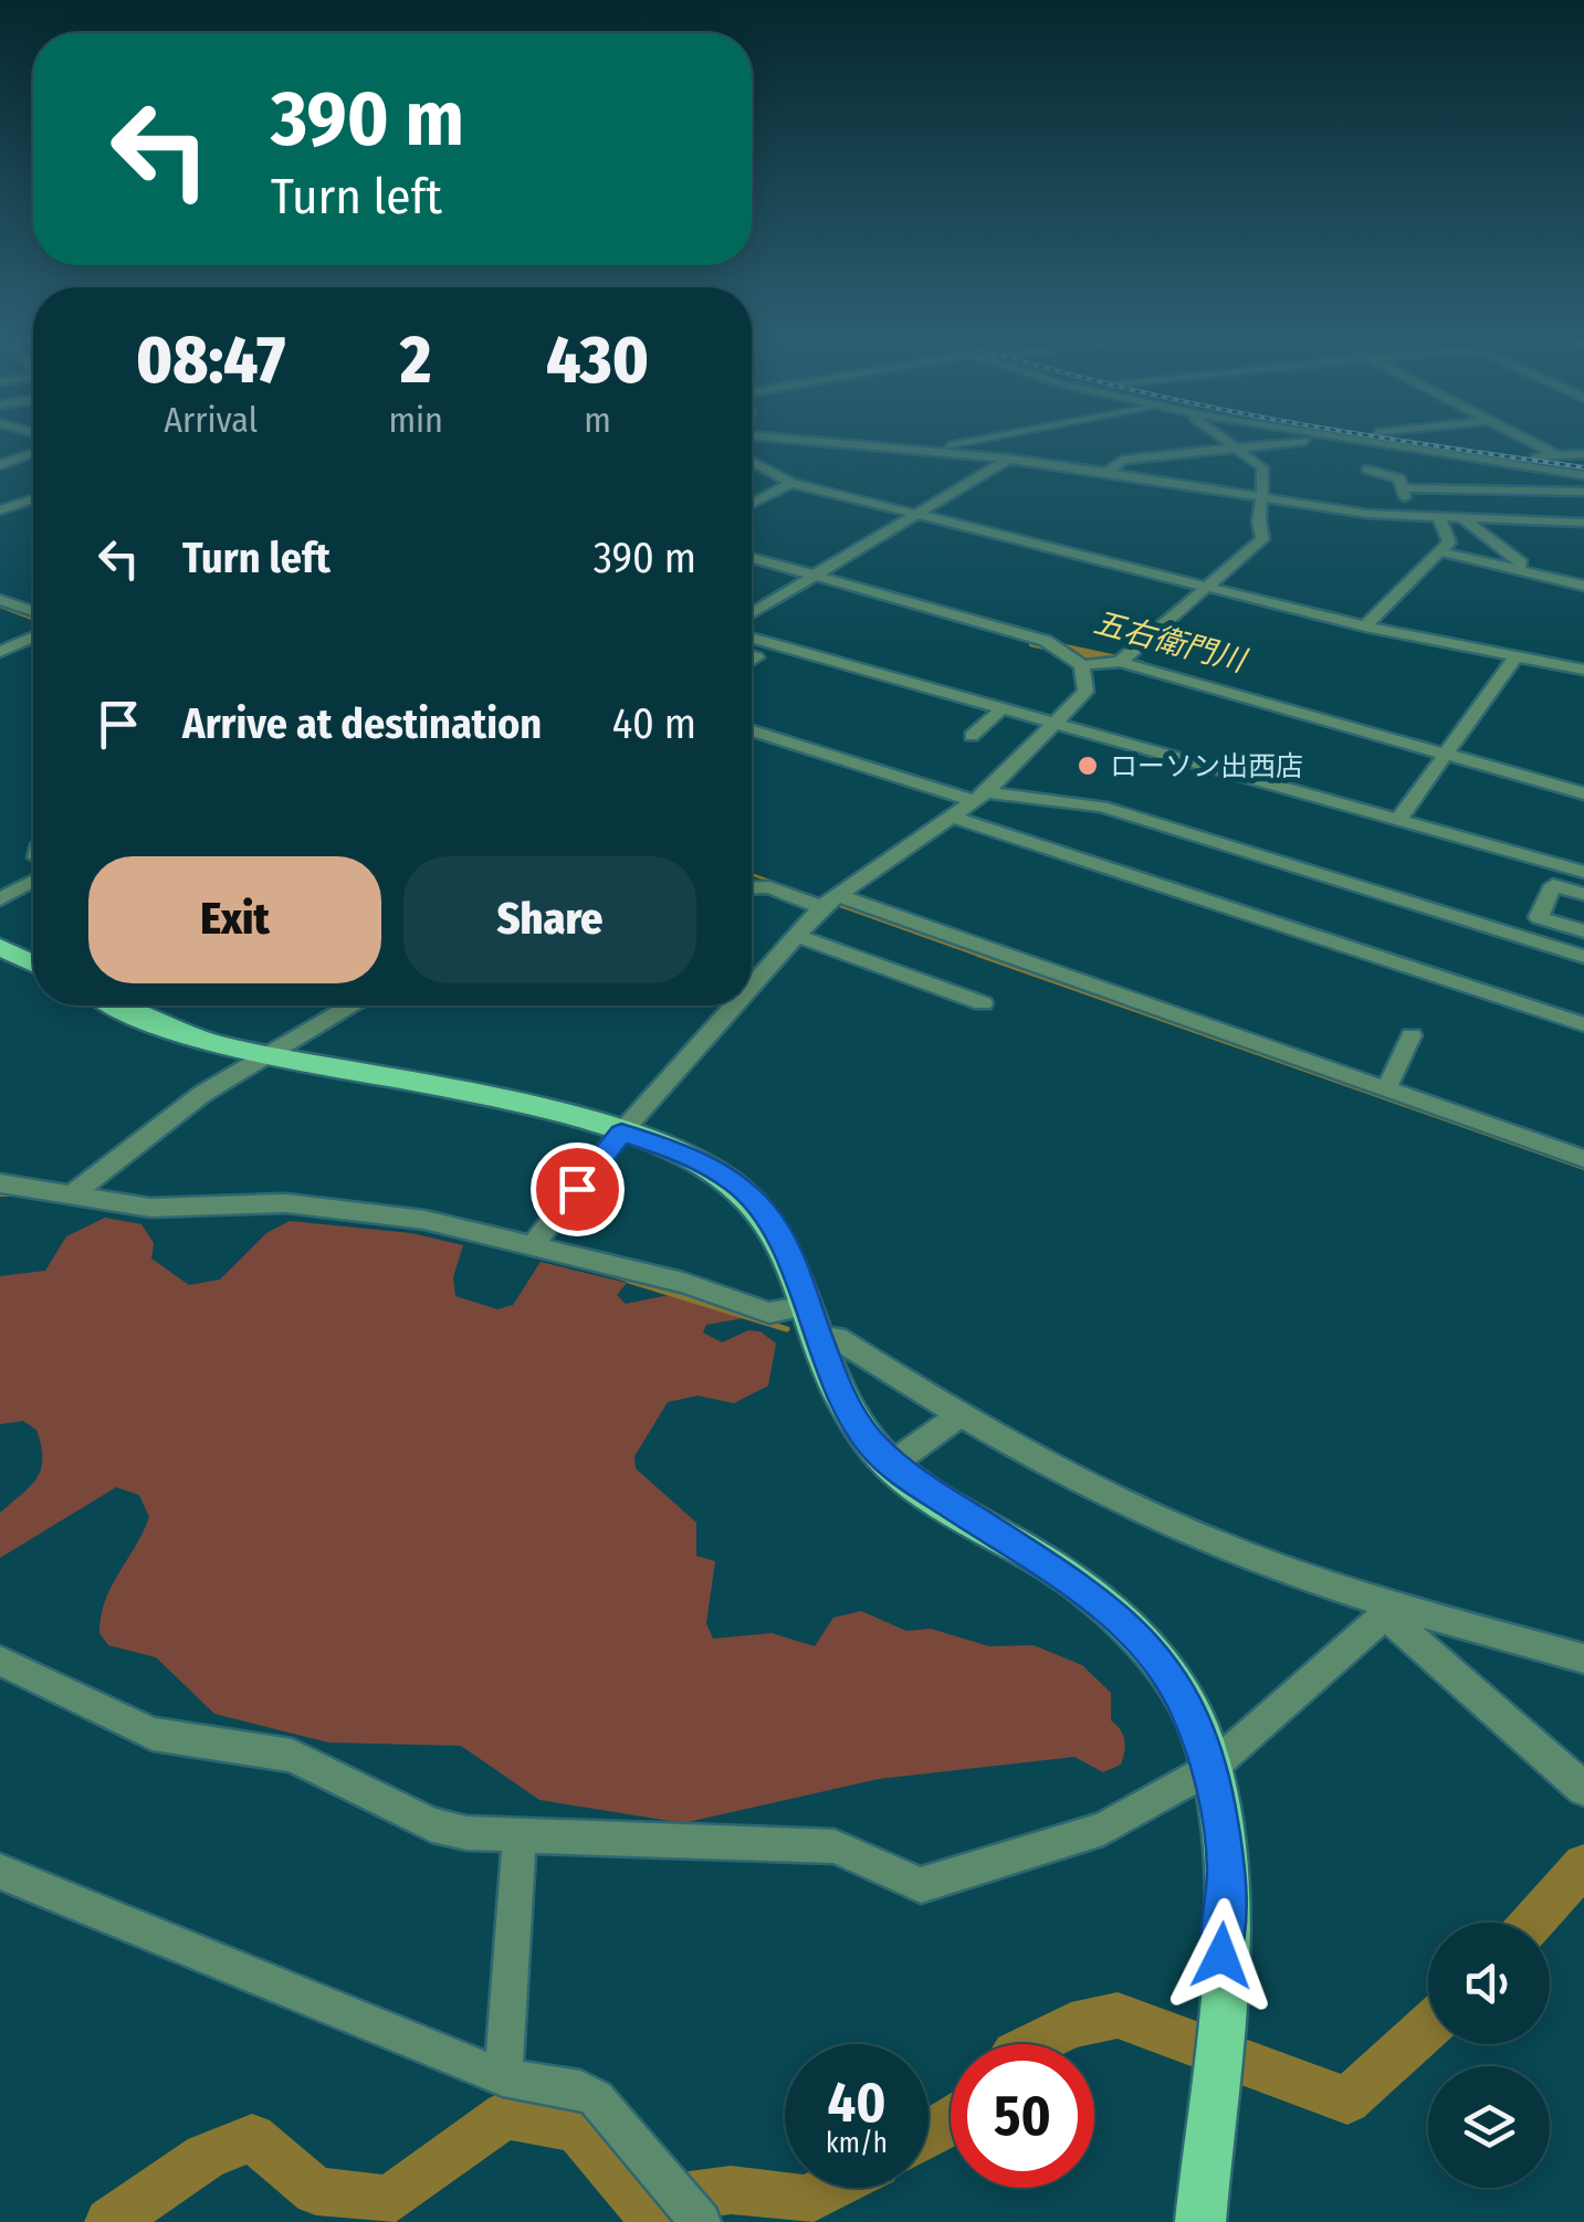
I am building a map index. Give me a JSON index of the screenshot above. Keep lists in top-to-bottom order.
{
  "water": ["五右衛門川"],
  "places": ["ローソン出西店"],
  "page": {
    "turn": ["390 m", "Turn left"],
    "eta": [
      "08:47",
      "Arrival",
      "2",
      "min",
      "430",
      "m"
    ],
    "list": [
      {
        "name": "Turn left",
        "value": "390 m"
      },
      {
        "name": "Arrive at destination",
        "value": "40 m"
      }
    ],
    "buttons": ["Exit", "Share"],
    "speed": "40 km/h",
    "limit": "50"
  }
}
